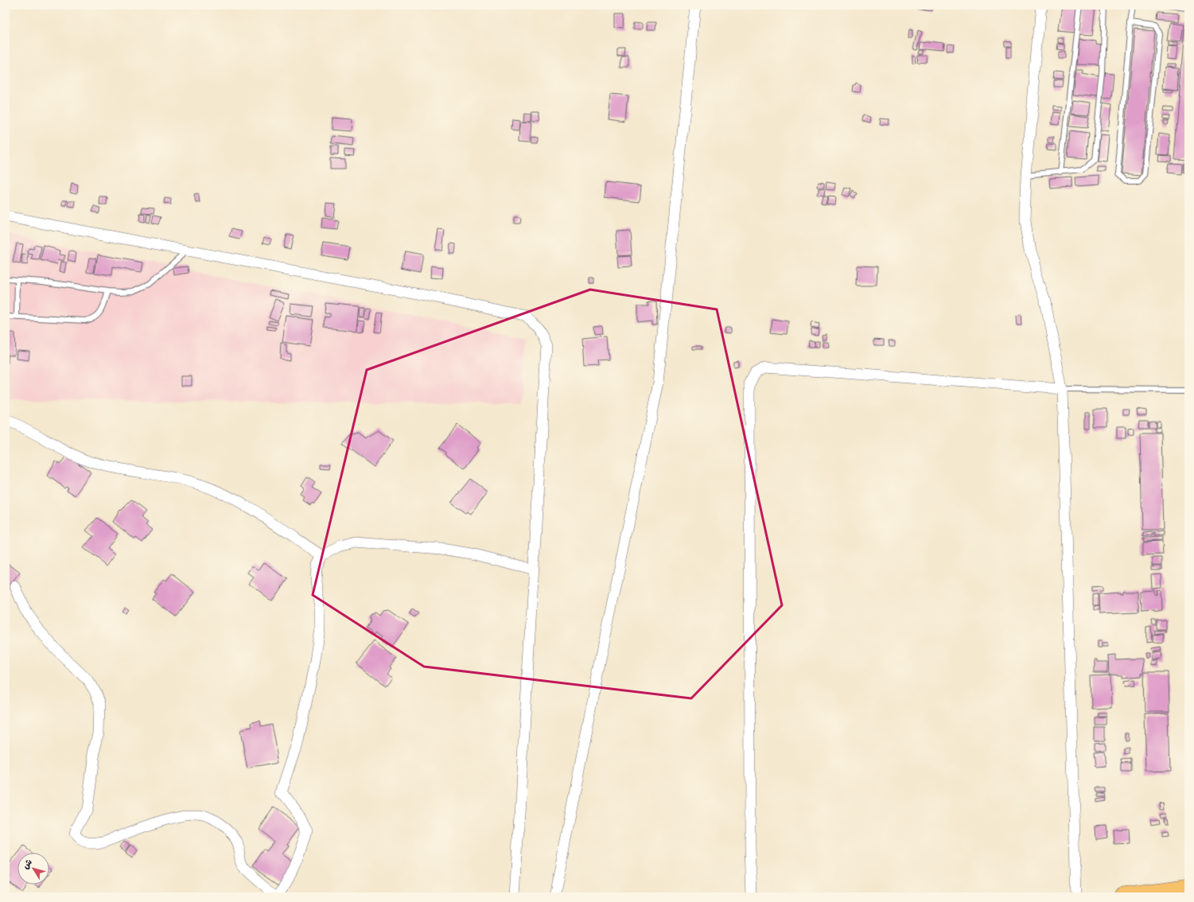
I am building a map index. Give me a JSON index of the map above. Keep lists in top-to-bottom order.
{
  "north": "top left"
}
